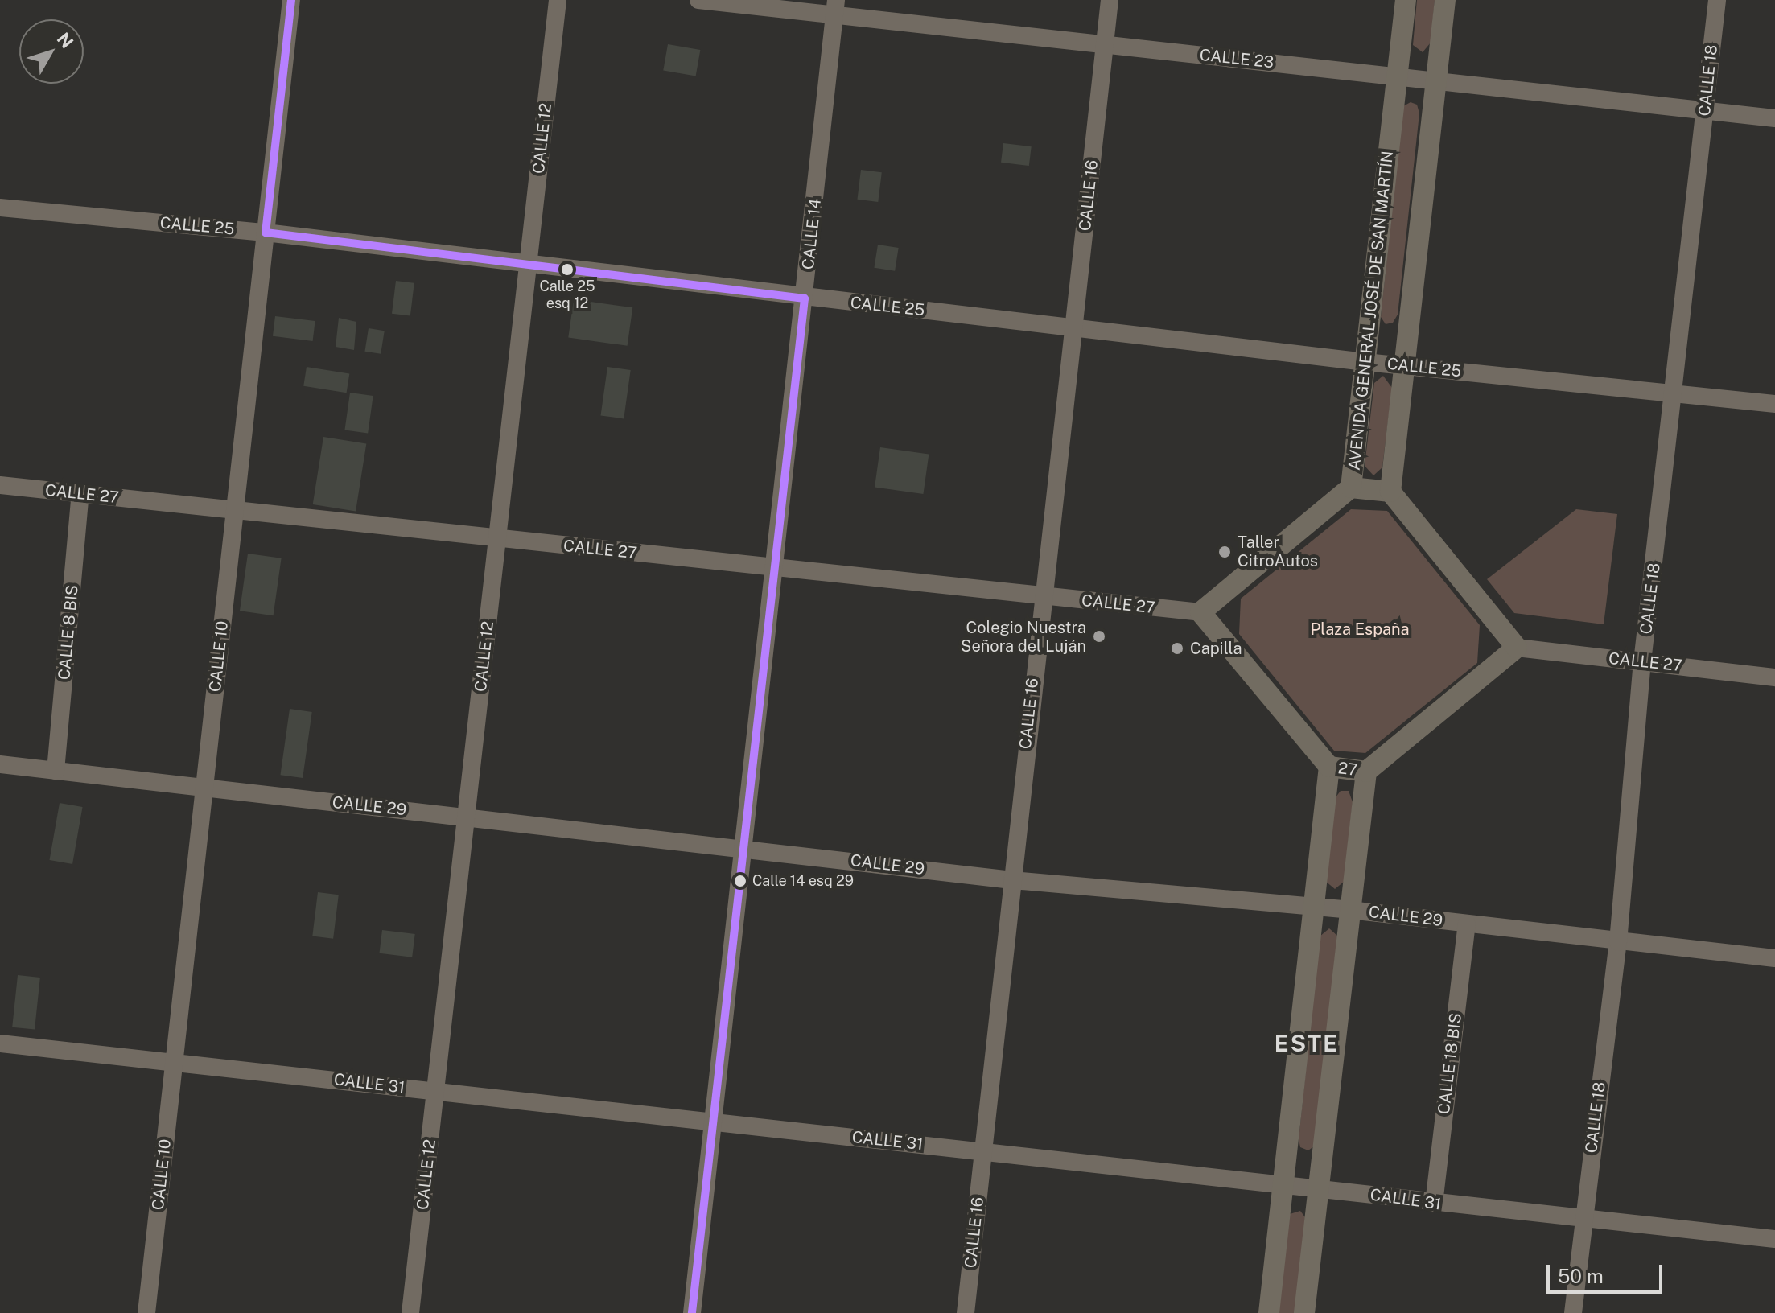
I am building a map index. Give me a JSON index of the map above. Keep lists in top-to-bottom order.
{
  "streets": {
    "main road": ["AVENIDA GENERAL JOSÉ DE SAN MARTÍN", "27"],
    "street": [
      "CALLE 23",
      "CALLE 18",
      "CALLE 12",
      "CALLE 16",
      "CALLE 25",
      "CALLE 14",
      "CALLE 27",
      "CALLE 8 BIS",
      "CALLE 10",
      "CALLE 29",
      "CALLE 18 BIS",
      "CALLE 31"
    ]
  },
  "crossings": [
    ["CALLE 23", "CALLE 18"],
    ["CALLE 23", "CALLE 16"],
    ["CALLE 23", "CALLE 14"],
    ["CALLE 23", "AVENIDA GENERAL JOSÉ DE SAN MARTÍN"],
    ["CALLE 18", "CALLE 25"],
    ["CALLE 18", "CALLE 27"],
    ["CALLE 18", "CALLE 29"],
    ["CALLE 18", "CALLE 31"],
    ["CALLE 12", "CALLE 25"],
    ["CALLE 12", "CALLE 27"],
    ["CALLE 12", "CALLE 29"],
    ["CALLE 12", "CALLE 31"],
    ["CALLE 16", "CALLE 25"],
    ["CALLE 16", "CALLE 27"],
    ["CALLE 16", "CALLE 29"],
    ["CALLE 16", "CALLE 31"],
    ["CALLE 25", "CALLE 14"],
    ["CALLE 25", "AVENIDA GENERAL JOSÉ DE SAN MARTÍN"],
    ["CALLE 25", "CALLE 10"],
    ["CALLE 14", "CALLE 27"],
    ["CALLE 14", "CALLE 29"],
    ["CALLE 14", "CALLE 31"],
    ["AVENIDA GENERAL JOSÉ DE SAN MARTÍN", "CALLE 27"],
    ["CALLE 27", "CALLE 8 BIS"],
    ["CALLE 27", "CALLE 10"],
    ["CALLE 8 BIS", "CALLE 29"],
    ["CALLE 10", "CALLE 29"],
    ["CALLE 10", "CALLE 31"],
    ["CALLE 29", "CALLE 18 BIS"],
    ["CALLE 18 BIS", "CALLE 31"]
  ],
  "districts": ["ESTE"],
  "parks": ["Plaza España"],
  "places": [
    "Calle 25 esq 12",
    "Taller CitroAutos",
    "Colegio Nuestra Señora del Luján",
    "Capilla",
    "Calle 14 esq 29"
  ],
  "scale_bar": "50 m",
  "north": "top right"
}
